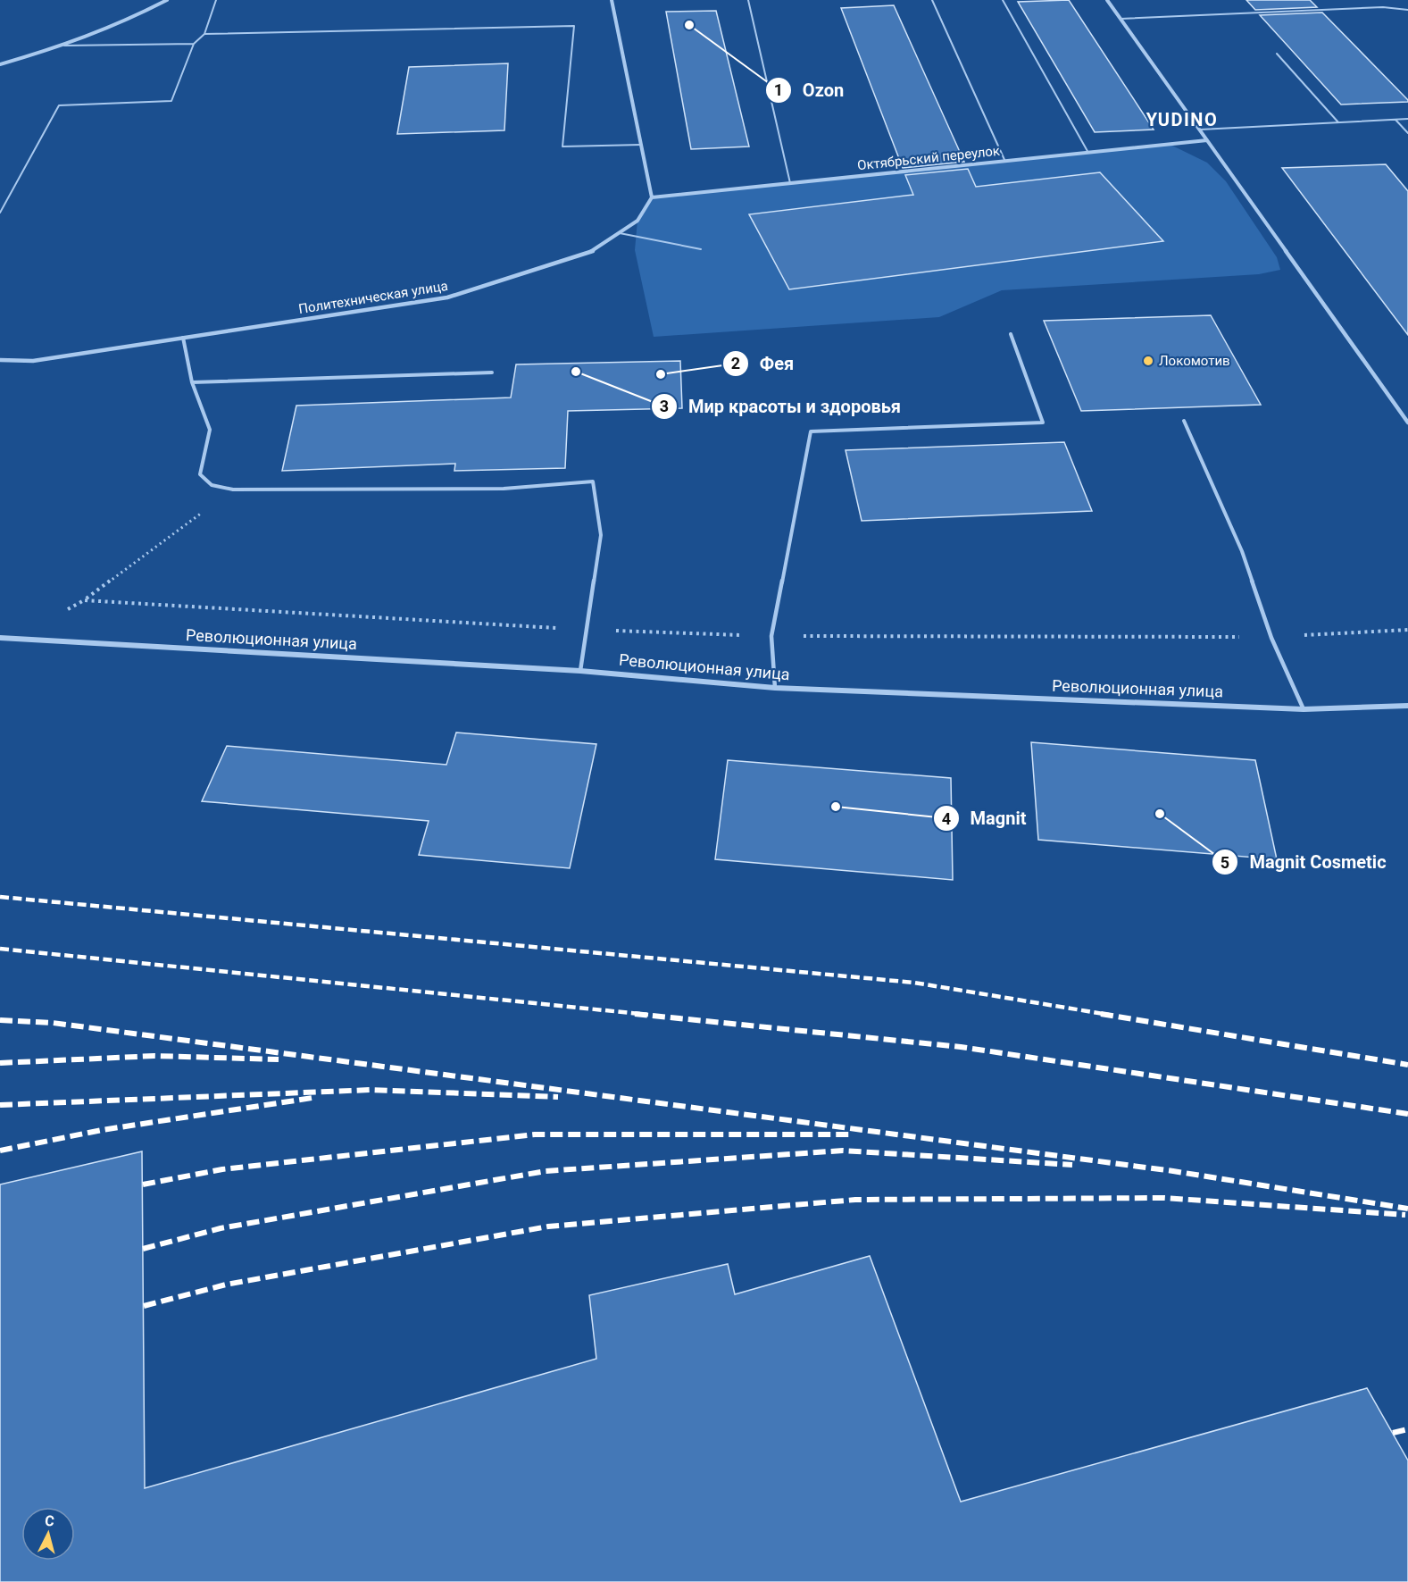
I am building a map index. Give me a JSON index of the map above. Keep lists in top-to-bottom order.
{
  "streets": {
    "street": ["Октябрьский переулок", "Политехническая улица", "Революционная улица"]
  },
  "crossings": [
    ["Октябрьский переулок", "Политехническая улица"]
  ],
  "districts": ["YUDINO"],
  "places": [
    "Ozon",
    "Локомотив",
    "Мир красоты и здоровья",
    "Фея",
    "Magnit",
    "Magnit Cosmetic"
  ],
  "north": "top"
}
